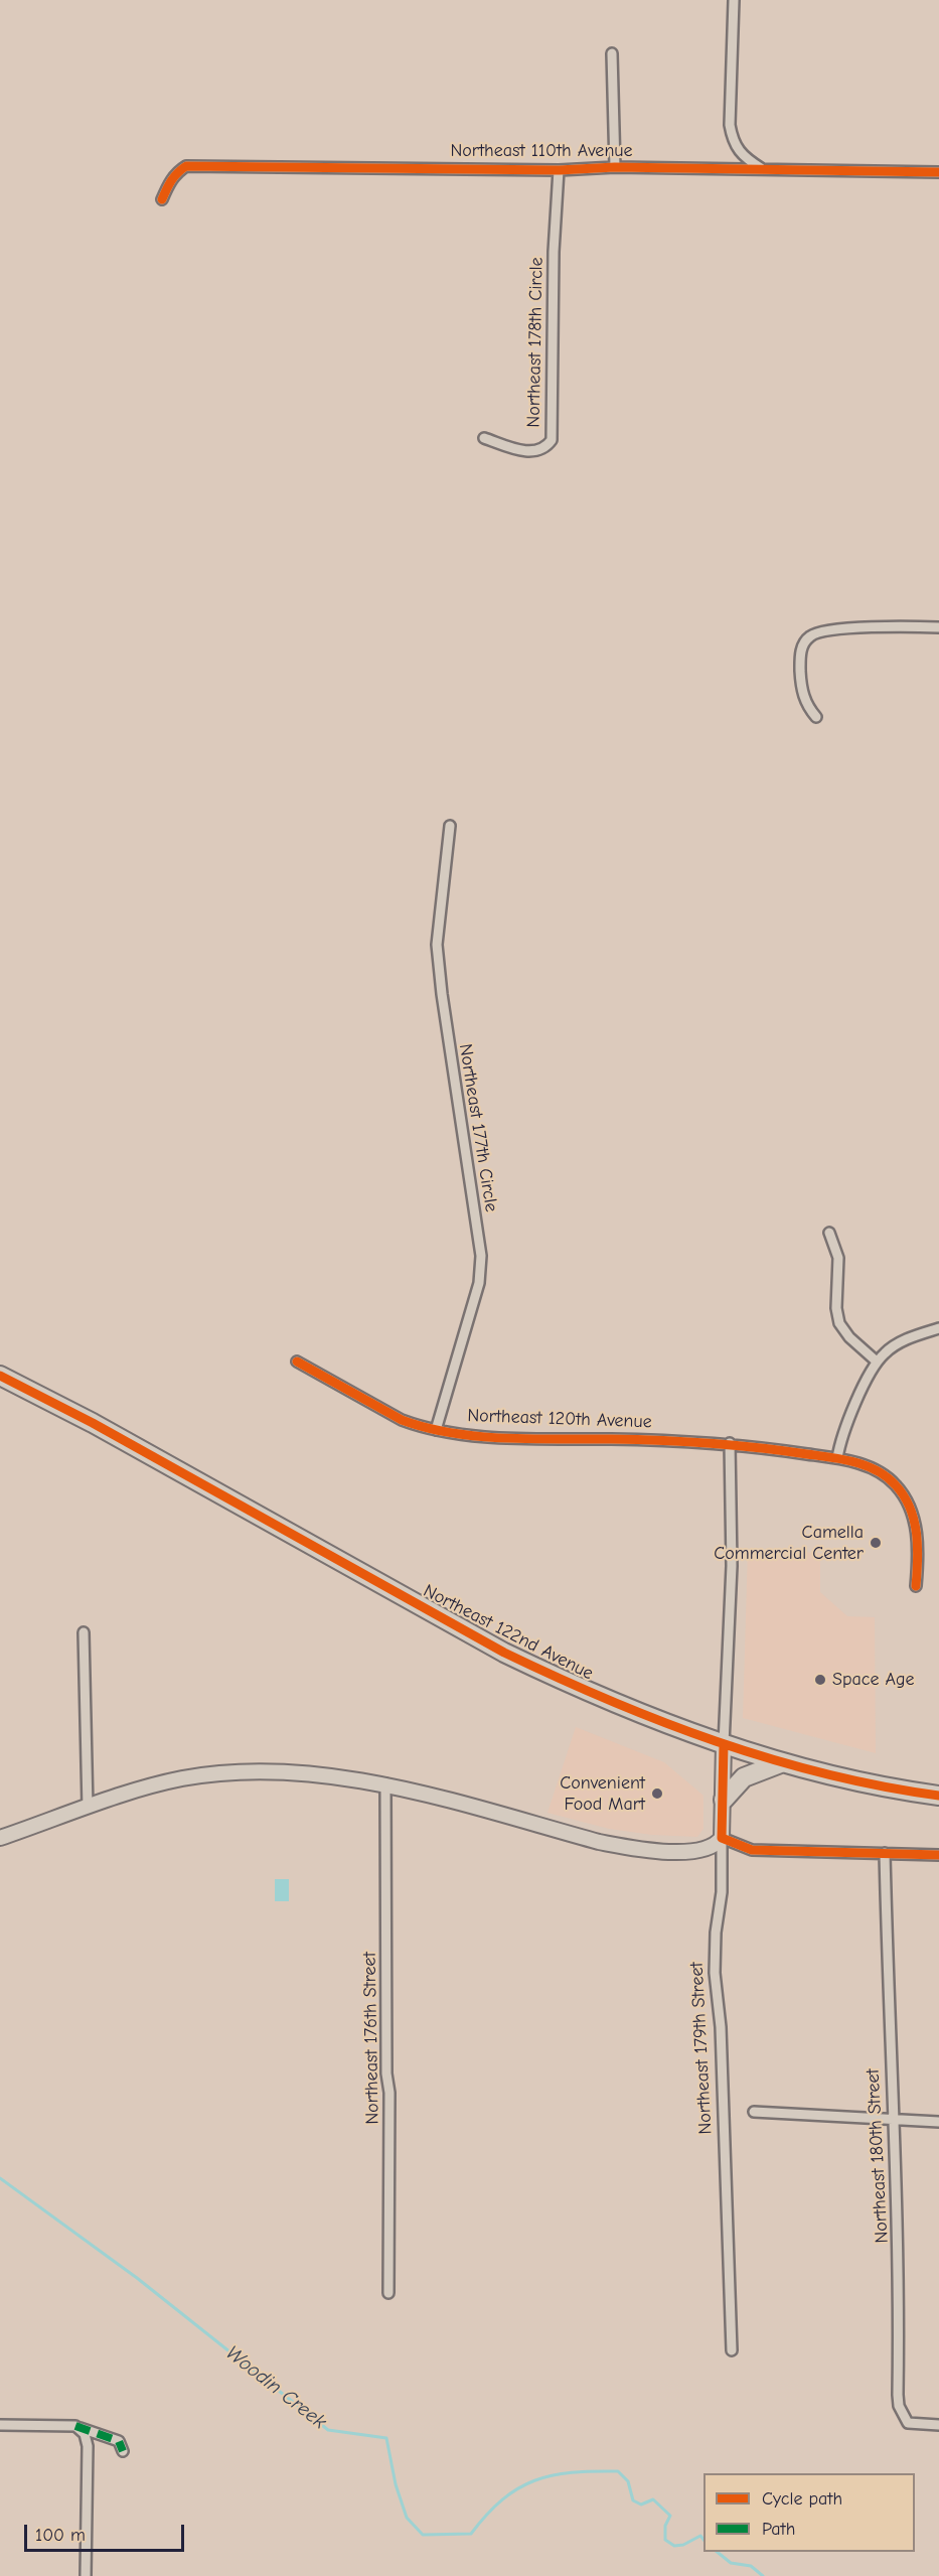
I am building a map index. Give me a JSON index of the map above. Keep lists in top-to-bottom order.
{
  "streets": {
    "highway": ["Northeast 122nd Avenue"],
    "main road": ["Northeast 179th Street"],
    "street": [
      "Northeast 110th Avenue",
      "Northeast 178th Circle",
      "Northeast 177th Circle",
      "Northeast 120th Avenue",
      "Northeast 176th Street",
      "Northeast 180th Street"
    ]
  },
  "crossings": [
    ["Northeast 110th Avenue", "Northeast 178th Circle"],
    ["Northeast 177th Circle", "Northeast 120th Avenue"],
    ["Northeast 122nd Avenue", "Northeast 179th Street"]
  ],
  "water": ["Woodin Creek"],
  "places": ["Camella Commercial Center", "Space Age", "Convenient Food Mart"],
  "legend": ["Cycle path", "Path"],
  "scale_bar": "100 m"
}
